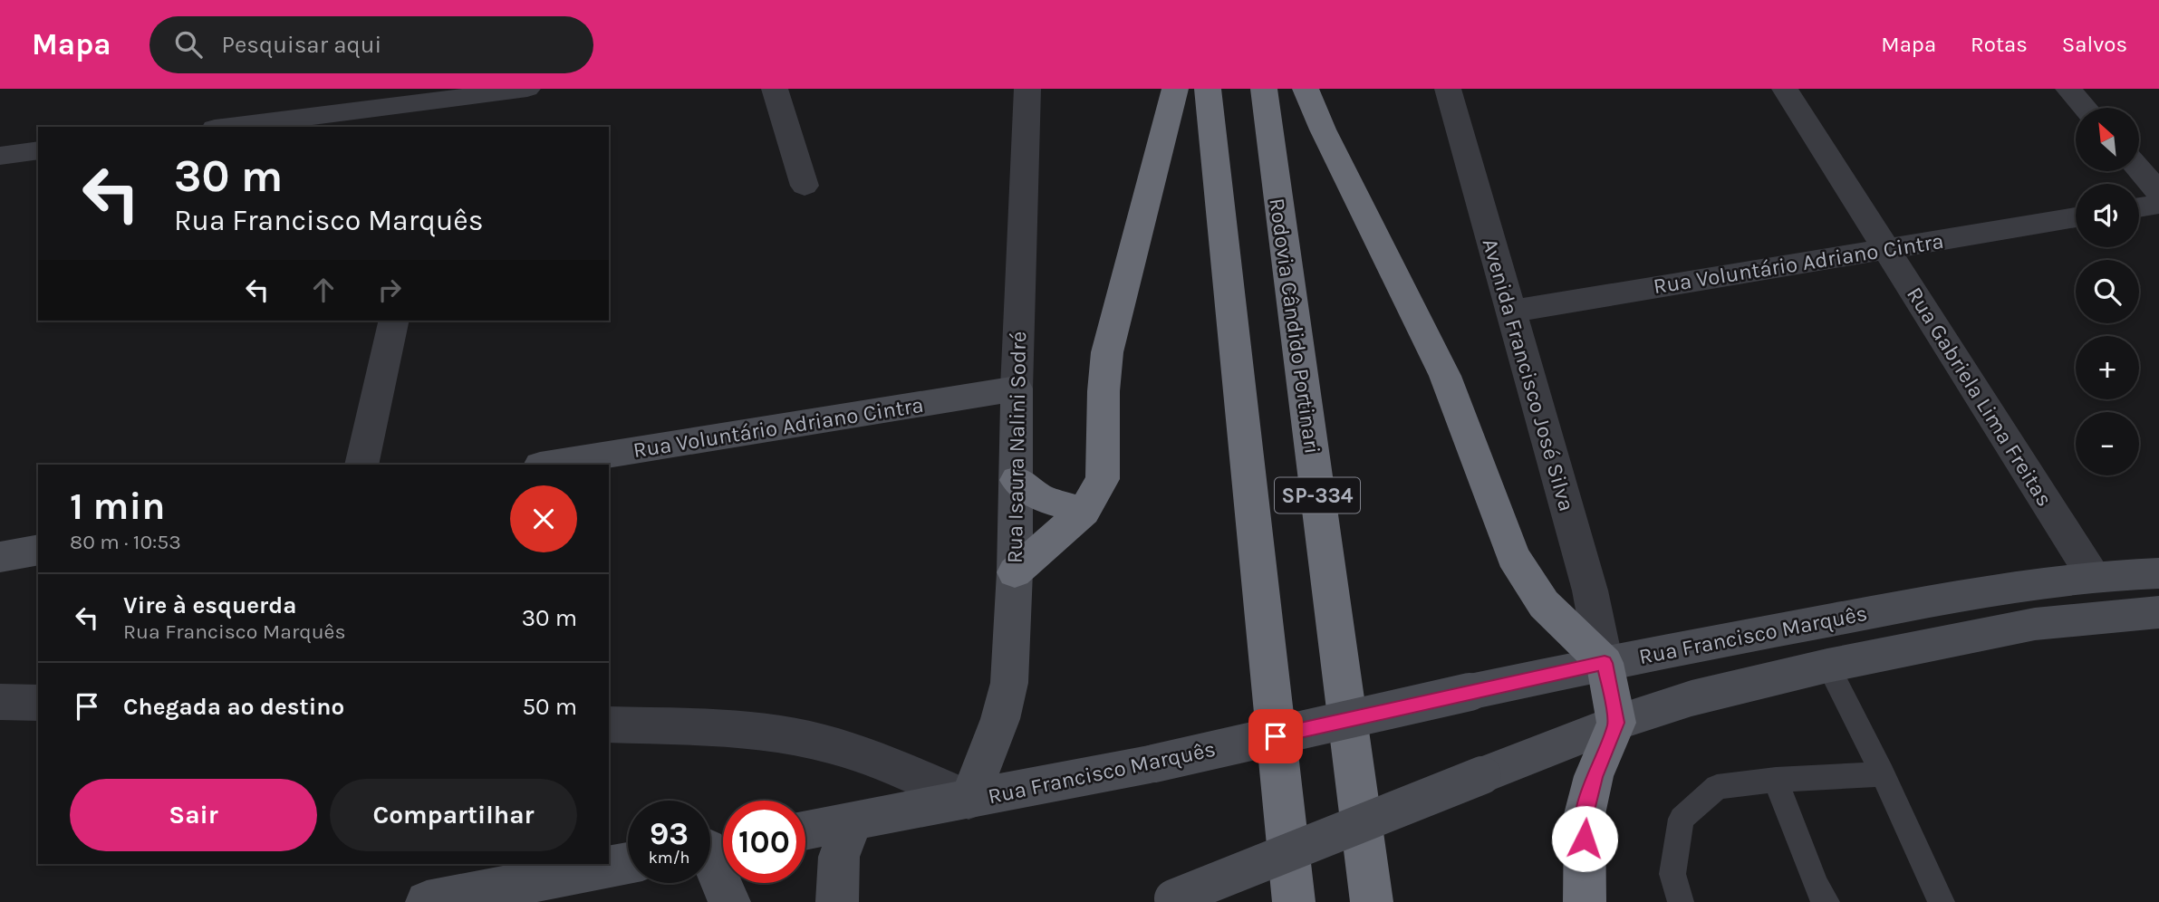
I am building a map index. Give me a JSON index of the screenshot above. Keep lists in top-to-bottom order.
{
  "streets": {
    "highway": ["Rodovia Cândido Portinari", "SP-334"],
    "main road": ["Rua Voluntário Adriano Cintra", "Rua Isaura Nalini Sodré", "Rua Francisco Marquês"],
    "street": ["Avenida Francisco José Silva", "Rua Gabriela Lima Freitas"]
  },
  "crossings": [
    ["Rua Voluntário Adriano Cintra", "Avenida Francisco José Silva"],
    ["Rua Voluntário Adriano Cintra", "Rua Gabriela Lima Freitas"],
    ["Rua Voluntário Adriano Cintra", "Rua Isaura Nalini Sodré"],
    ["Avenida Francisco José Silva", "Rua Francisco Marquês"],
    ["Rua Gabriela Lima Freitas", "Rua Francisco Marquês"],
    ["Rua Isaura Nalini Sodré", "Rua Francisco Marquês"]
  ],
  "north": "top left",
  "page": {
    "header": "Mapa",
    "search": "Pesquisar aqui",
    "nav": ["Mapa", "Rotas", "Salvos"],
    "map_buttons": ["+", "−"],
    "turn": ["30 m", "Rua Francisco Marquês"],
    "heading": ["1 min", "80 m · 10:53"],
    "list": [
      {
        "name": "Vire à esquerda",
        "note": "Rua Francisco Marquês",
        "value": "30 m"
      },
      {
        "name": "Chegada ao destino",
        "value": "50 m"
      }
    ],
    "buttons": ["Sair", "Compartilhar"],
    "speed": "93 km/h",
    "limit": "100"
  }
}
